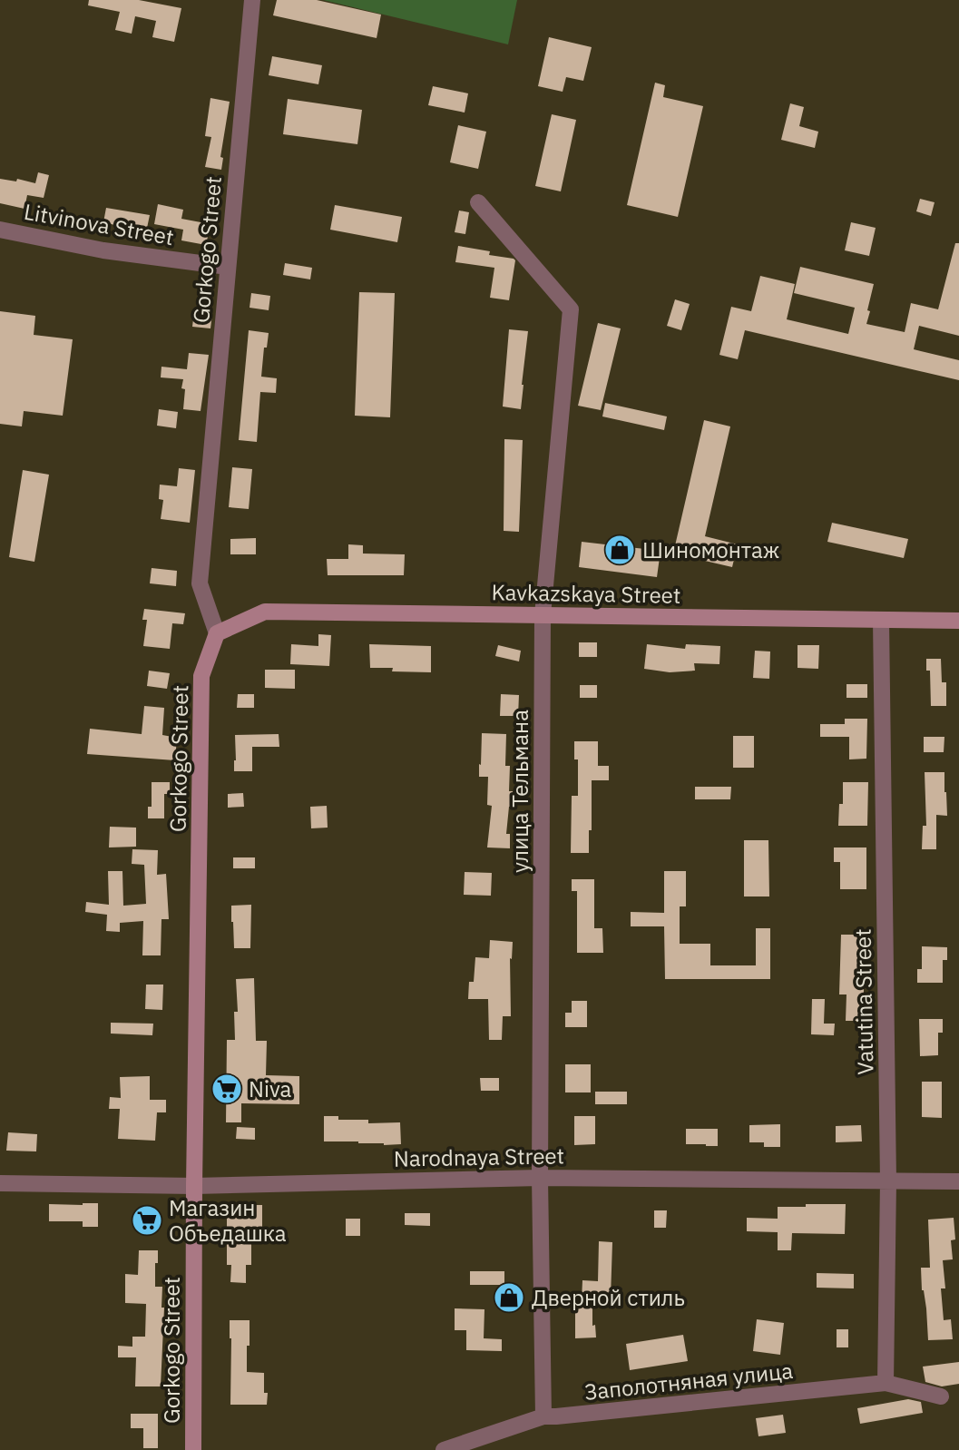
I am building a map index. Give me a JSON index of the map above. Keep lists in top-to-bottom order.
{
  "streets": {
    "main road": ["Gorkogo Street", "Kavkazskaya Street"],
    "street": [
      "Litvinova Street",
      "улица Тельмана",
      "Vatutina Street",
      "Narodnaya Street",
      "Заполотняная улица"
    ]
  },
  "crossings": [
    ["Litvinova Street", "Gorkogo Street"],
    ["Gorkogo Street", "Kavkazskaya Street"],
    ["Gorkogo Street", "Narodnaya Street"],
    ["Kavkazskaya Street", "улица Тельмана"],
    ["Kavkazskaya Street", "Vatutina Street"],
    ["улица Тельмана", "Narodnaya Street"],
    ["улица Тельмана", "Заполотняная улица"],
    ["Vatutina Street", "Narodnaya Street"],
    ["Vatutina Street", "Заполотняная улица"]
  ],
  "places": {
    "shop": ["Шиномонтаж", "Дверной стиль"],
    "supermarket": ["Niva", "Магазин Объедашка"]
  }
}
